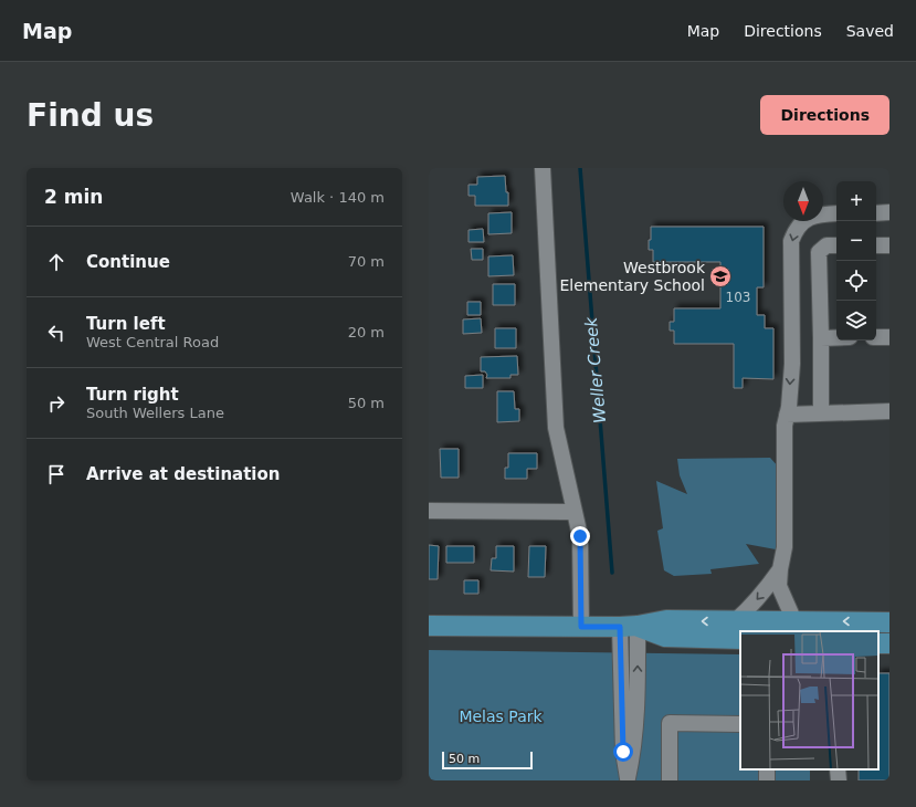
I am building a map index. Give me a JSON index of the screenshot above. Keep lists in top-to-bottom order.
{
  "water": ["Weller Creek"],
  "parks": ["Melas Park"],
  "places": {
    "school or university": ["Westbrook Elementary School"]
  },
  "house_numbers": ["103"],
  "scale_bar": "50 m",
  "north": "bottom",
  "page": {
    "header": "Map",
    "nav": ["Map", "Directions", "Saved"],
    "buttons": "Directions",
    "title": "Find us",
    "heading": ["2 min", "Walk · 140 m"],
    "map_buttons": ["+", "−"],
    "list": [
      ["Continue", "70 m"],
      ["Turn left", "West Central Road", "20 m"],
      ["Turn right", "South Wellers Lane", "50 m"],
      "Arrive at destination"
    ],
    "scale": "50 m"
  }
}
